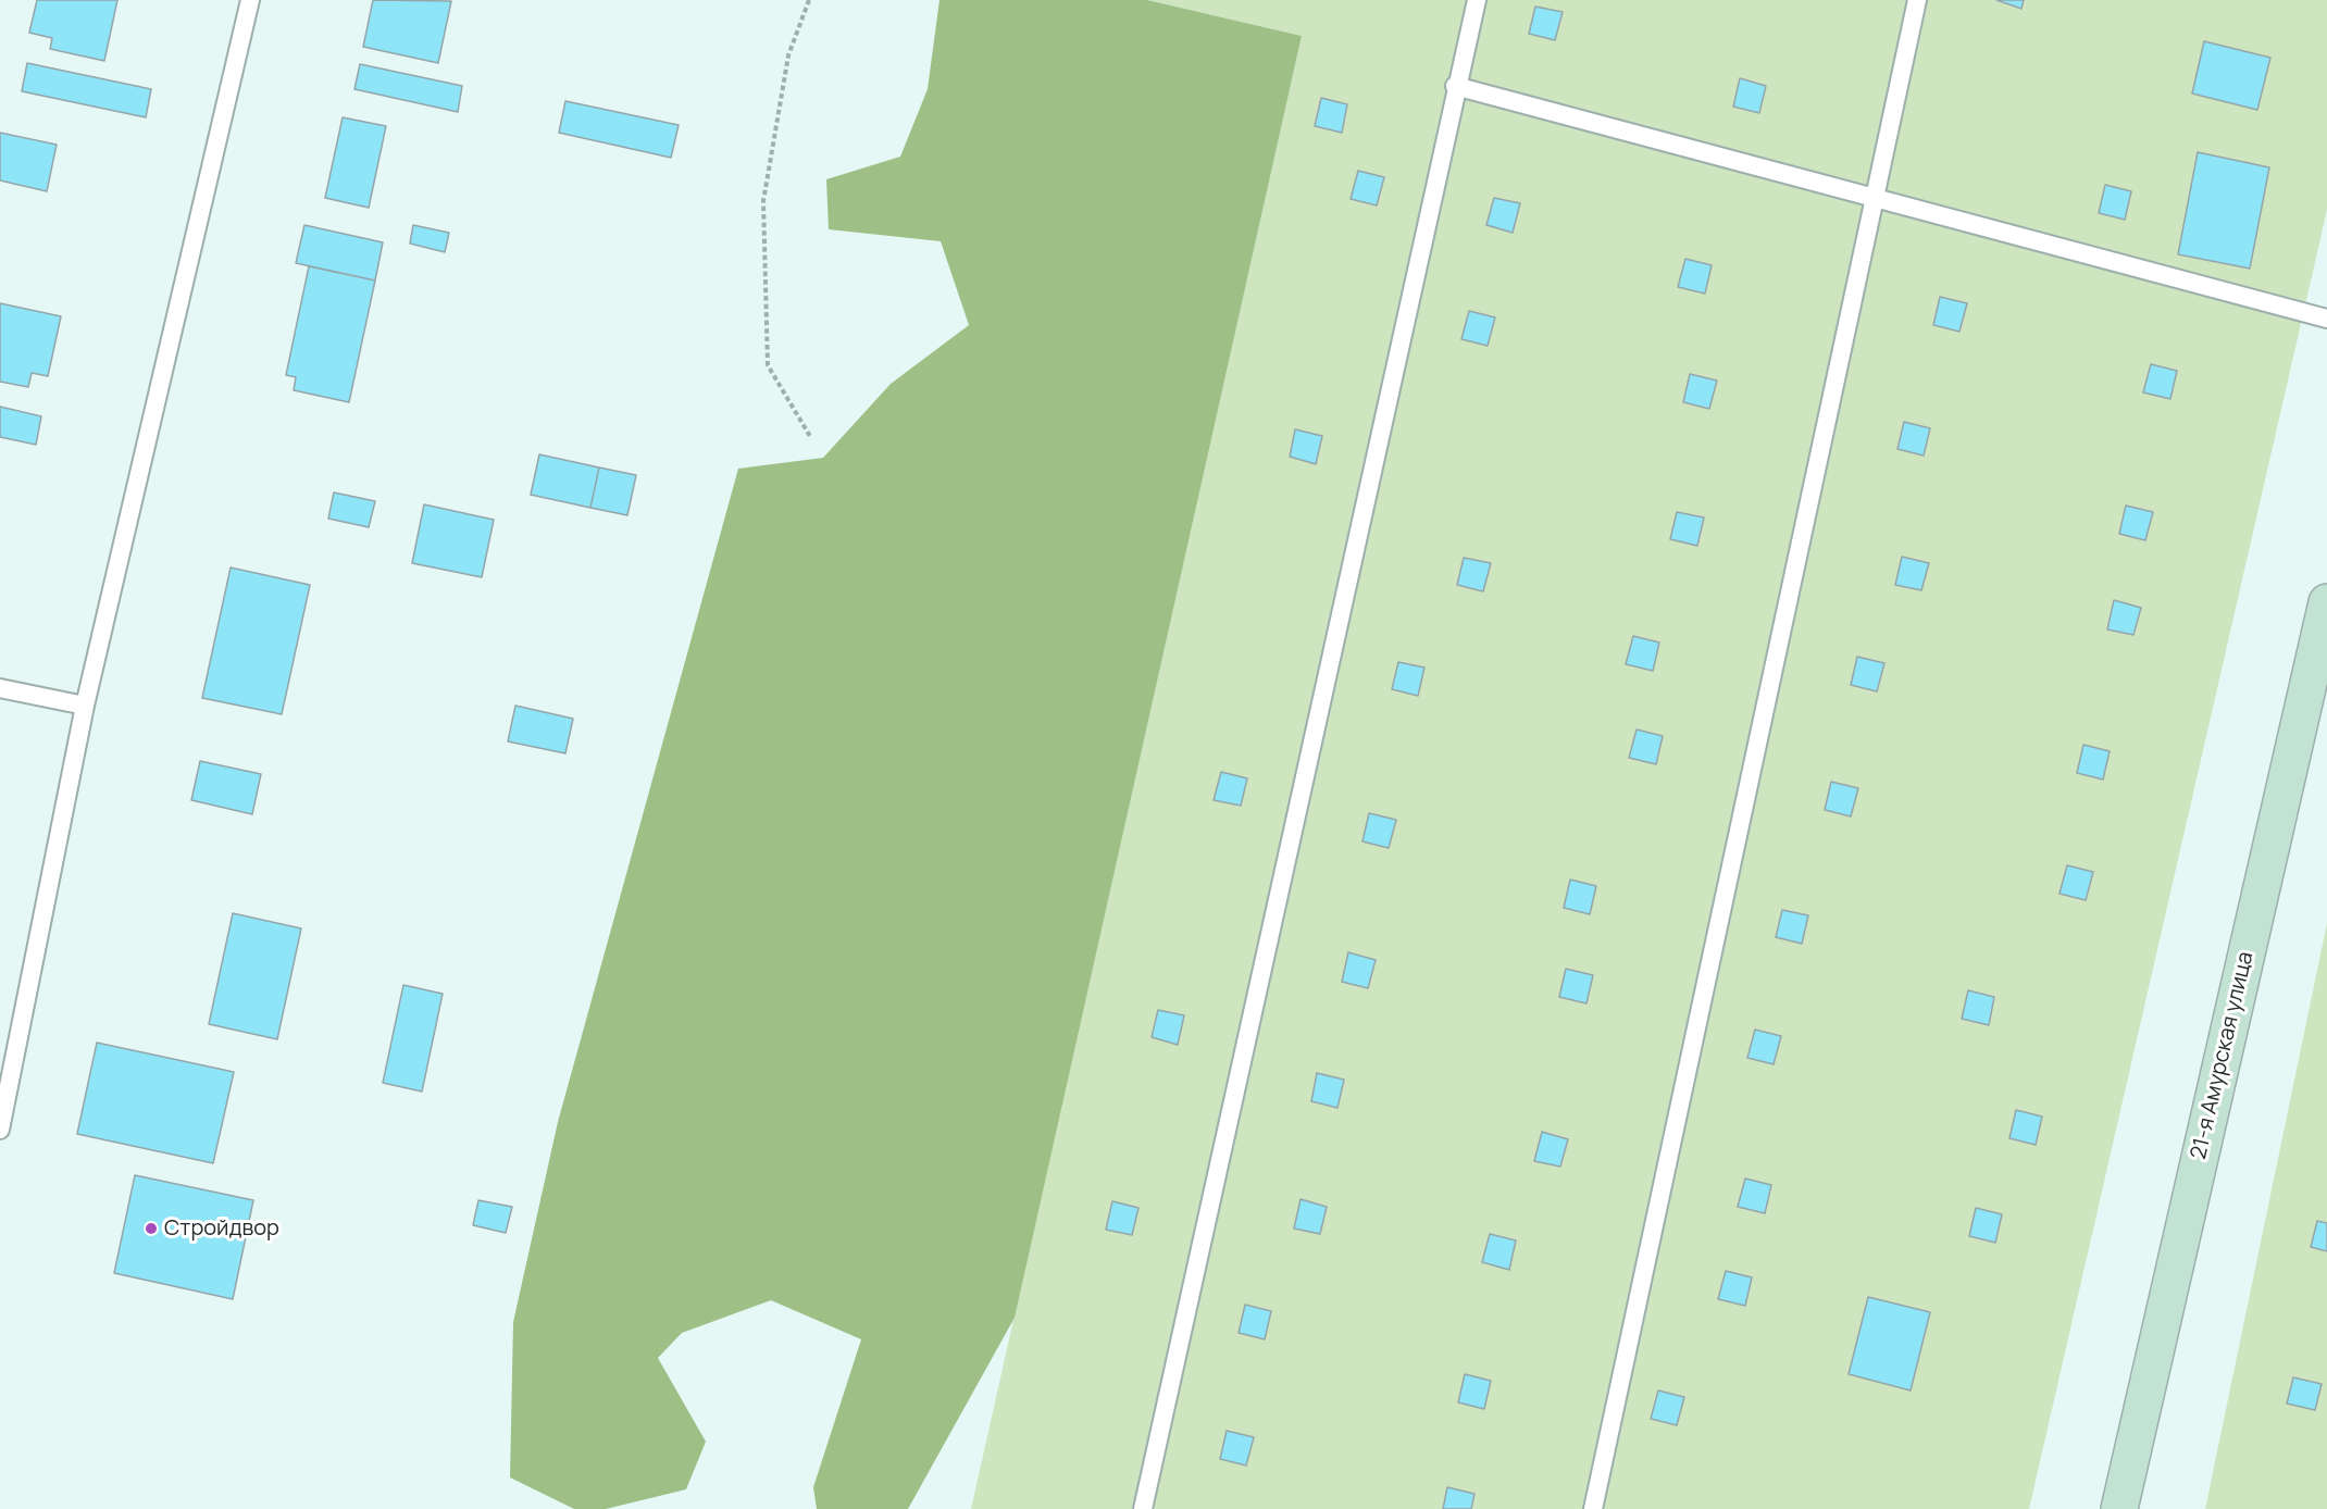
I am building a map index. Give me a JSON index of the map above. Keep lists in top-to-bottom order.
{
  "streets": {
    "main road": ["21-я Амурская улица"]
  },
  "places": ["Стройдвор"]
}
